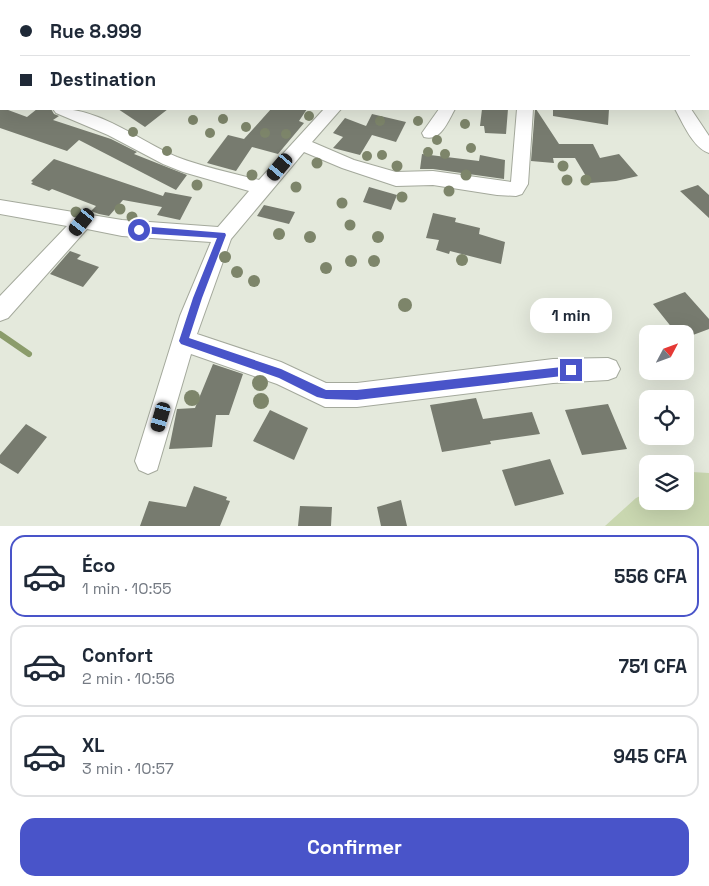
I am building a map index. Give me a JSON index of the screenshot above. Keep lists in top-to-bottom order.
{
  "north": "top right",
  "page": {
    "banner": ["Rue 8.999", "Destination"],
    "bubble": "1 min",
    "list": [
      {
        "name": "Éco",
        "note": "1 min · 10:55",
        "value": "556 CFA"
      },
      {
        "name": "Confort",
        "note": "2 min · 10:56",
        "value": "751 CFA"
      },
      {
        "name": "XL",
        "note": "3 min · 10:57",
        "value": "945 CFA"
      }
    ],
    "buttons": "Confirmer"
  }
}
